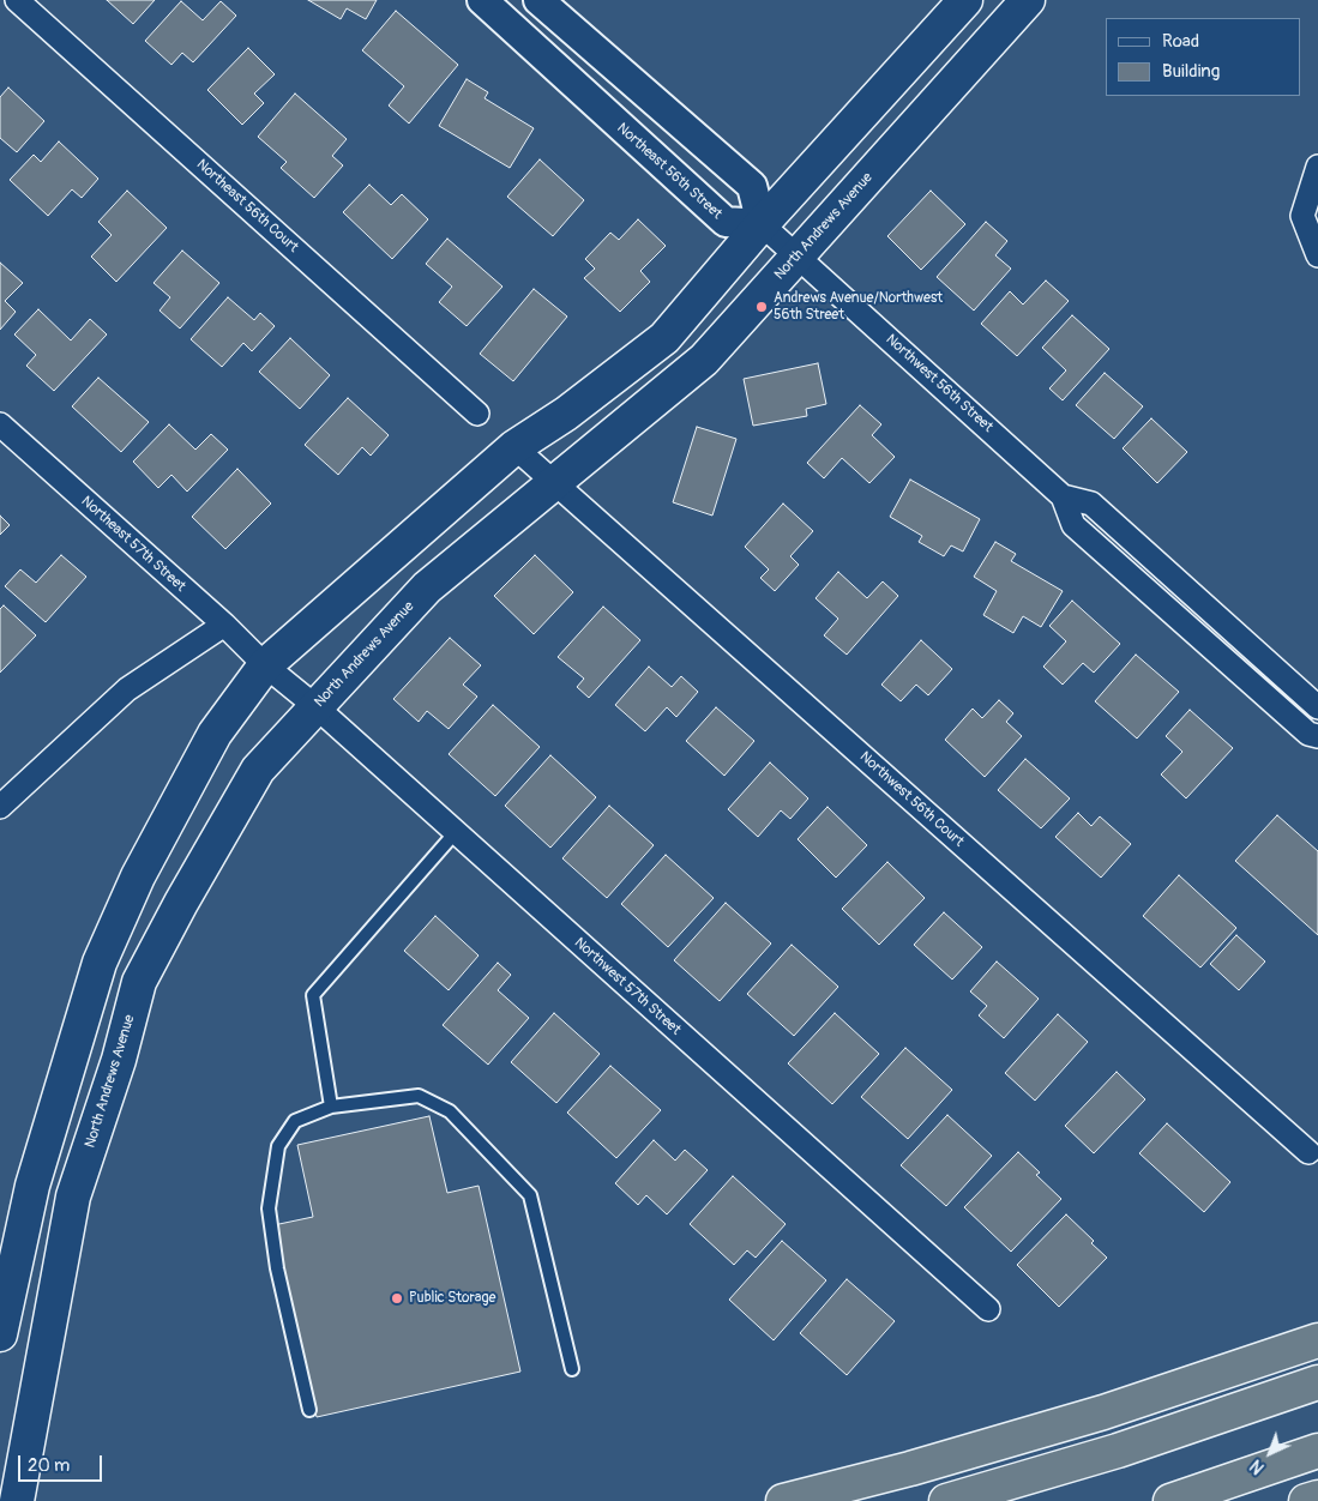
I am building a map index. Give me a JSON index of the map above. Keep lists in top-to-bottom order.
{
  "streets": {
    "main road": ["North Andrews Avenue"],
    "street": [
      "Northeast 56th Street",
      "Northeast 56th Court",
      "Northwest 56th Street",
      "Northeast 57th Street",
      "Northwest 56th Court",
      "Northwest 57th Street"
    ]
  },
  "crossings": [
    ["Northeast 56th Street", "Northwest 56th Street"],
    ["North Andrews Avenue", "Northwest 56th Street"],
    ["North Andrews Avenue", "Northwest 56th Court"],
    ["North Andrews Avenue", "Northwest 57th Street"],
    ["Northeast 57th Street", "Northwest 57th Street"]
  ],
  "places": ["Andrews Avenue/Northwest 56th Street", "Public Storage"],
  "legend": ["Road", "Building"],
  "scale_bar": "20 m",
  "north": "bottom left"
}
